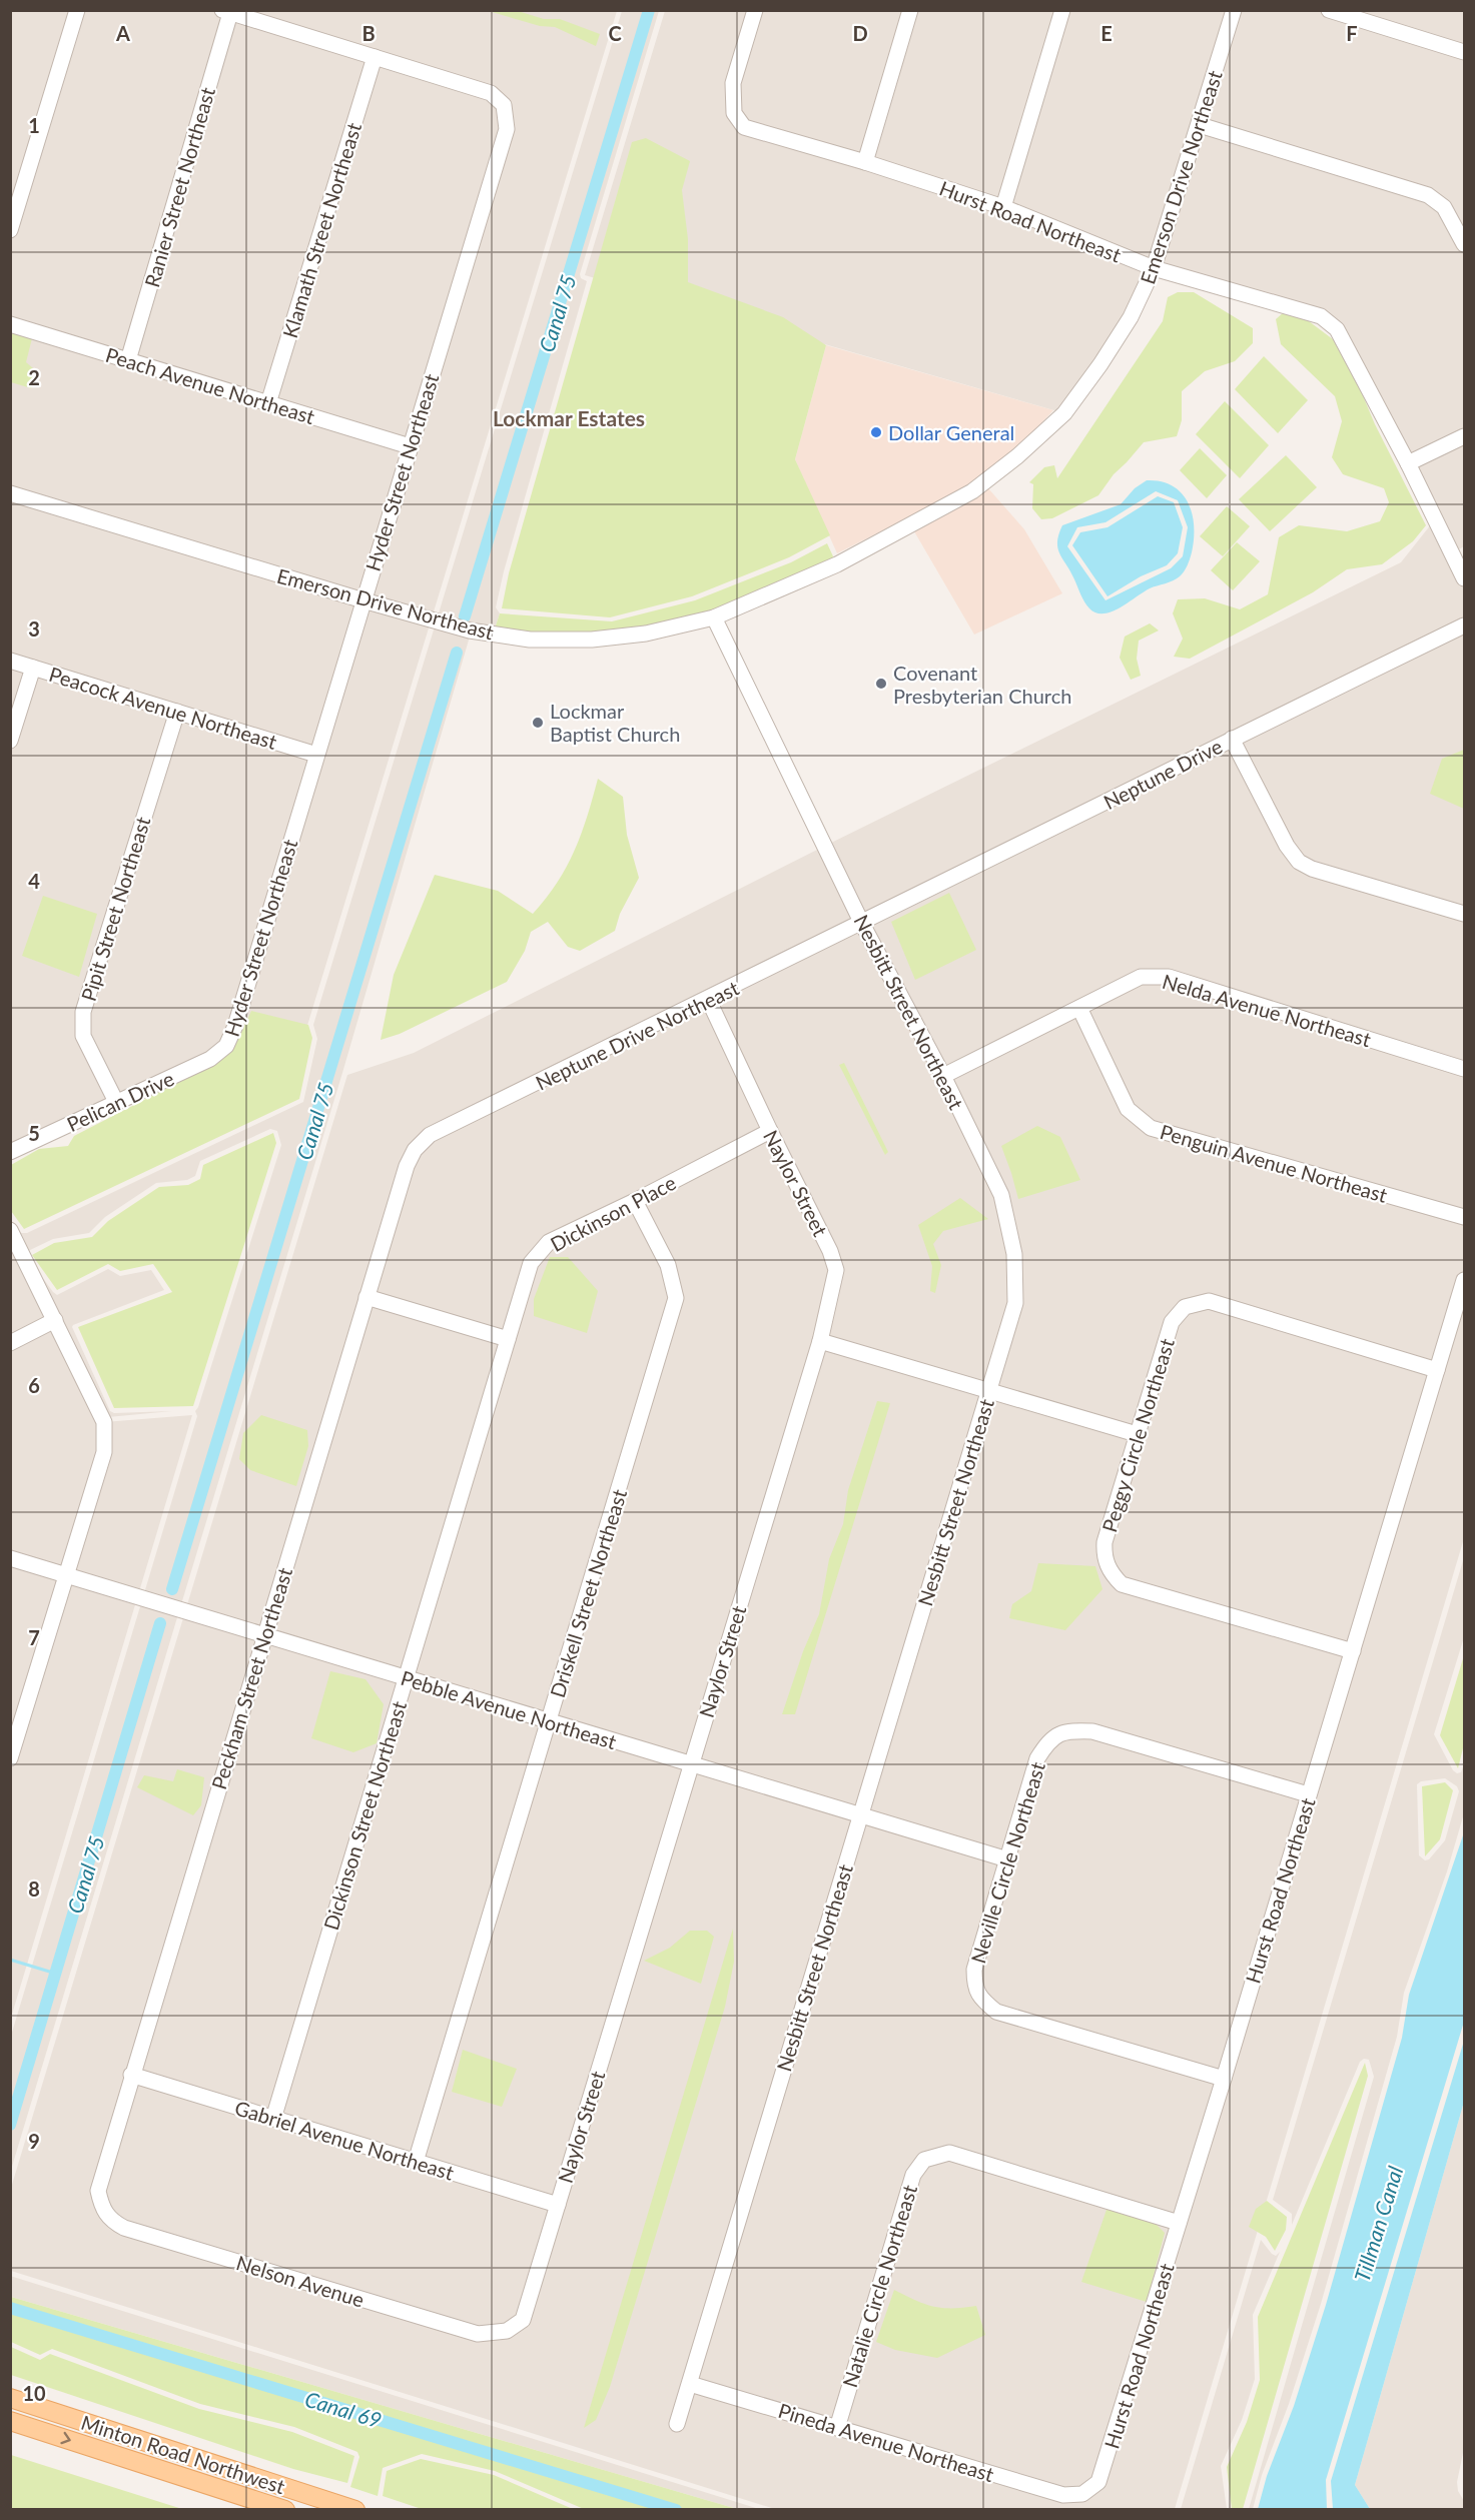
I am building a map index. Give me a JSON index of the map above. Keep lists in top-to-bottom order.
{
  "streets": {
    "main road": ["Minton Road Northwest"],
    "street": [
      "Emerson Drive Northeast",
      "Ranier Street Northeast",
      "Hurst Road Northeast",
      "Klamath Street Northeast",
      "Peach Avenue Northeast",
      "Hyder Street Northeast",
      "Peacock Avenue Northeast",
      "Neptune Drive",
      "Pipit Street Northeast",
      "Nelda Avenue Northeast",
      "Nesbitt Street Northeast",
      "Neptune Drive Northeast",
      "Pelican Drive",
      "Penguin Avenue Northeast",
      "Naylor Street",
      "Dickinson Place",
      "Peggy Circle Northeast",
      "Driskell Street Northeast",
      "Peckham Street Northeast",
      "Pebble Avenue Northeast",
      "Dickinson Street Northeast",
      "Neville Circle Northeast",
      "Gabriel Avenue Northeast",
      "Nelson Avenue",
      "Natalie Circle Northeast",
      "Pineda Avenue Northeast"
    ]
  },
  "crossings": [
    ["Emerson Drive Northeast", "Hurst Road Northeast"],
    ["Emerson Drive Northeast", "Hyder Street Northeast"],
    ["Emerson Drive Northeast", "Nesbitt Street Northeast"],
    ["Ranier Street Northeast", "Peach Avenue Northeast"],
    ["Hurst Road Northeast", "Peggy Circle Northeast"],
    ["Hurst Road Northeast", "Neville Circle Northeast"],
    ["Hurst Road Northeast", "Natalie Circle Northeast"],
    ["Hurst Road Northeast", "Pineda Avenue Northeast"],
    ["Klamath Street Northeast", "Peach Avenue Northeast"],
    ["Klamath Street Northeast", "Hyder Street Northeast"],
    ["Peach Avenue Northeast", "Hyder Street Northeast"],
    ["Hyder Street Northeast", "Peacock Avenue Northeast"],
    ["Hyder Street Northeast", "Pelican Drive"],
    ["Peacock Avenue Northeast", "Pipit Street Northeast"],
    ["Neptune Drive", "Nesbitt Street Northeast"],
    ["Neptune Drive", "Neptune Drive Northeast"],
    ["Pipit Street Northeast", "Pelican Drive"],
    ["Nelda Avenue Northeast", "Nesbitt Street Northeast"],
    ["Nelda Avenue Northeast", "Penguin Avenue Northeast"],
    ["Nesbitt Street Northeast", "Neptune Drive Northeast"],
    ["Nesbitt Street Northeast", "Pebble Avenue Northeast"],
    ["Nesbitt Street Northeast", "Pineda Avenue Northeast"],
    ["Neptune Drive Northeast", "Naylor Street"],
    ["Neptune Drive Northeast", "Peckham Street Northeast"],
    ["Naylor Street", "Dickinson Place"],
    ["Naylor Street", "Pebble Avenue Northeast"],
    ["Naylor Street", "Gabriel Avenue Northeast"],
    ["Naylor Street", "Nelson Avenue"],
    ["Dickinson Place", "Driskell Street Northeast"],
    ["Dickinson Place", "Dickinson Street Northeast"],
    ["Driskell Street Northeast", "Pebble Avenue Northeast"],
    ["Driskell Street Northeast", "Gabriel Avenue Northeast"],
    ["Peckham Street Northeast", "Pebble Avenue Northeast"],
    ["Peckham Street Northeast", "Gabriel Avenue Northeast"],
    ["Peckham Street Northeast", "Nelson Avenue"],
    ["Pebble Avenue Northeast", "Dickinson Street Northeast"],
    ["Pebble Avenue Northeast", "Neville Circle Northeast"],
    ["Dickinson Street Northeast", "Gabriel Avenue Northeast"],
    ["Natalie Circle Northeast", "Pineda Avenue Northeast"]
  ],
  "districts": ["Lockmar Estates"],
  "water": ["Canal 75", "Tillman Canal", "Canal 69"],
  "places": ["Dollar General", "Covenant Presbyterian Church", "Lockmar Baptist Church"],
  "grid": {
    "columns": [
      "A",
      "B",
      "C",
      "D",
      "E",
      "F"
    ],
    "rows": [
      "1",
      "2",
      "3",
      "4",
      "5",
      "6",
      "7",
      "8",
      "9",
      "10"
    ]
  }
}
